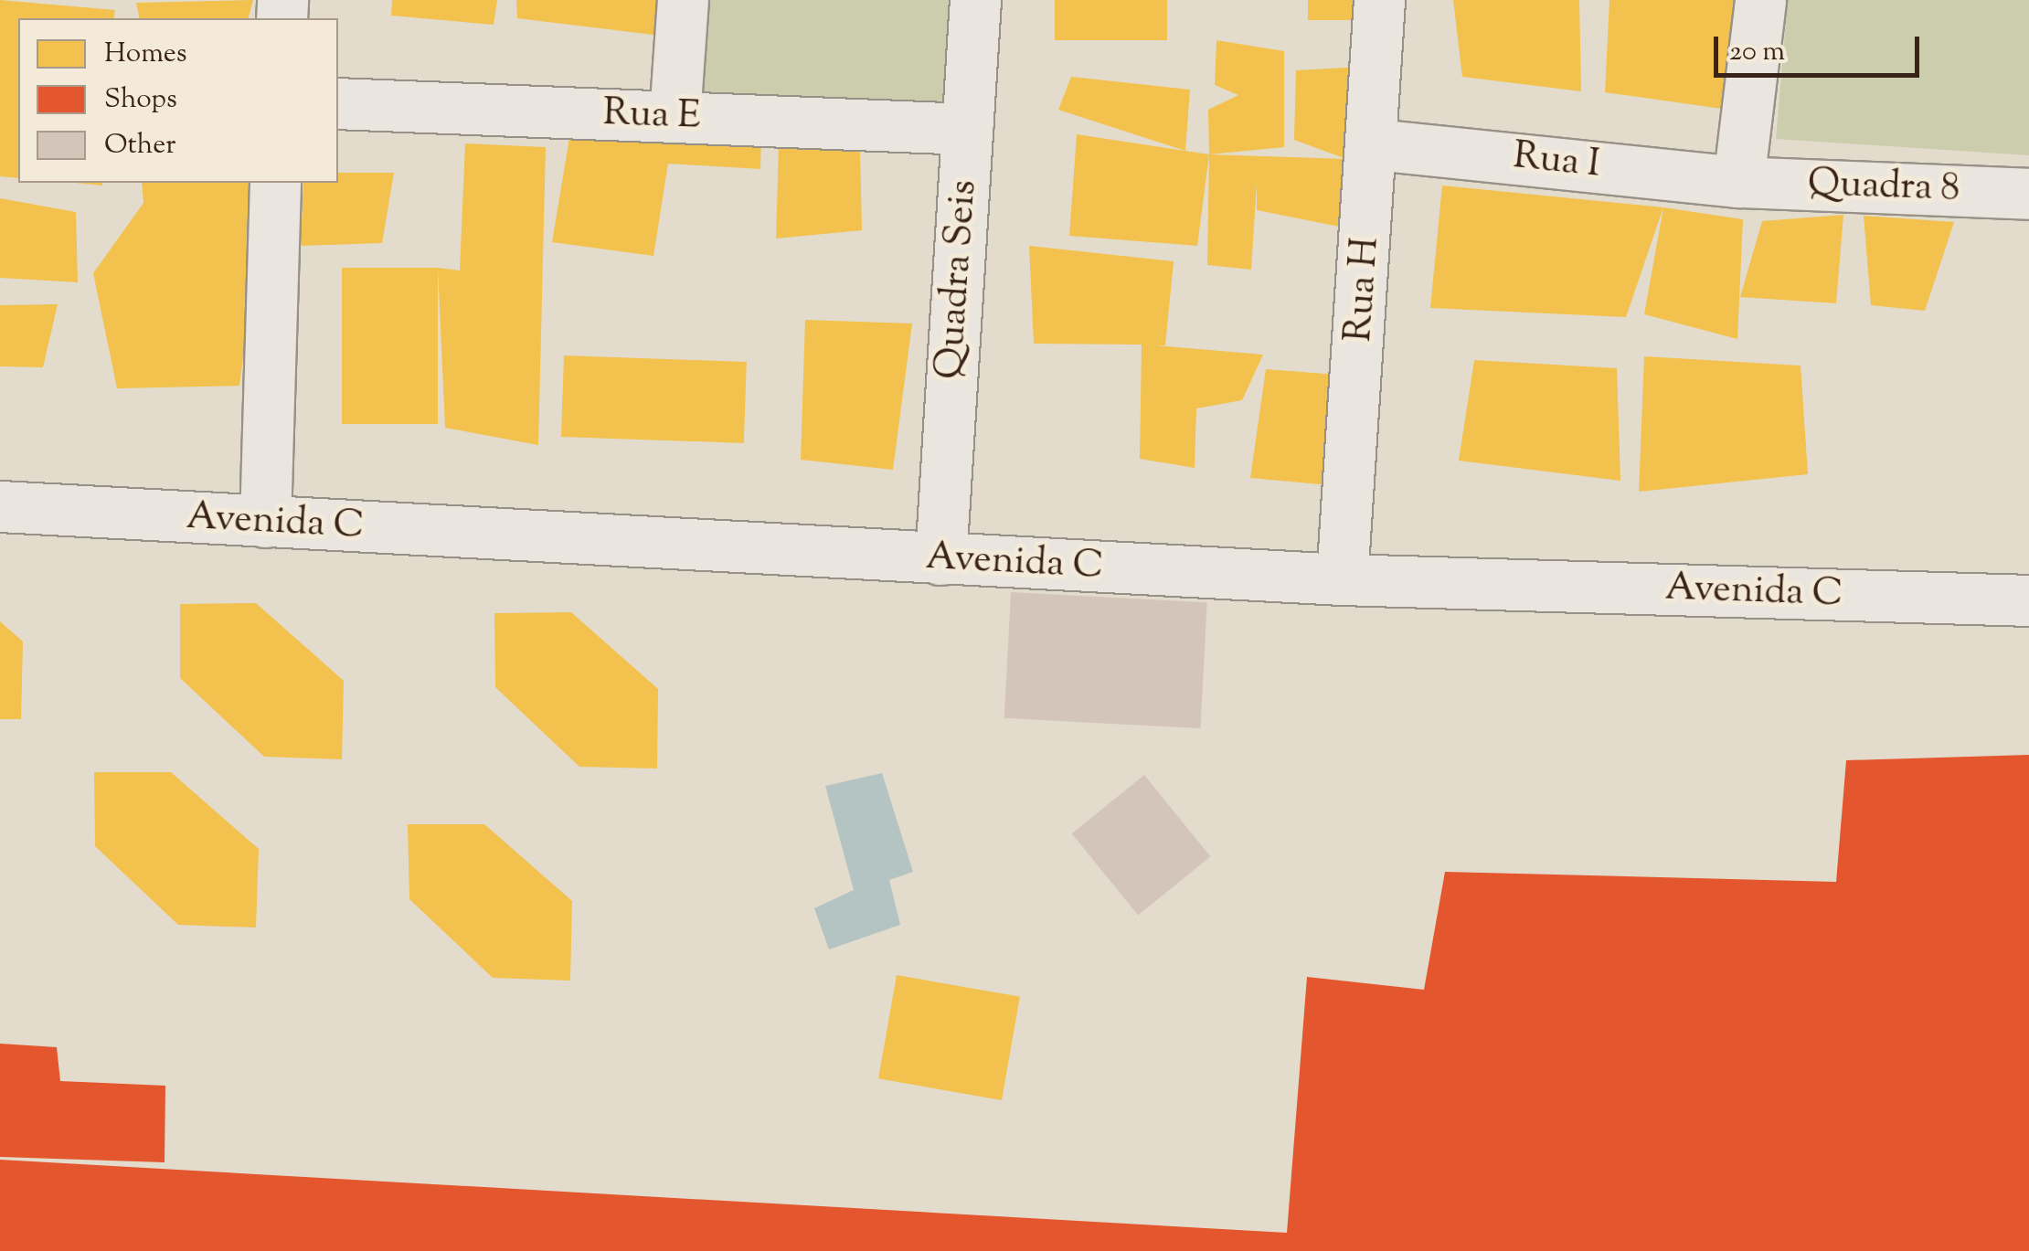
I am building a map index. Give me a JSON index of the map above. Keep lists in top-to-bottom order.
{
  "streets": {
    "street": [
      "Rua E",
      "Rua I",
      "Quadra 8",
      "Quadra Seis",
      "Rua H",
      "Avenida C"
    ]
  },
  "crossings": [
    ["Rua E", "Quadra Seis"],
    ["Rua I", "Quadra 8"],
    ["Rua I", "Rua H"],
    ["Quadra Seis", "Avenida C"],
    ["Rua H", "Avenida C"]
  ],
  "legend": ["Homes", "Shops", "Other"],
  "scale_bar": "20 m"
}
